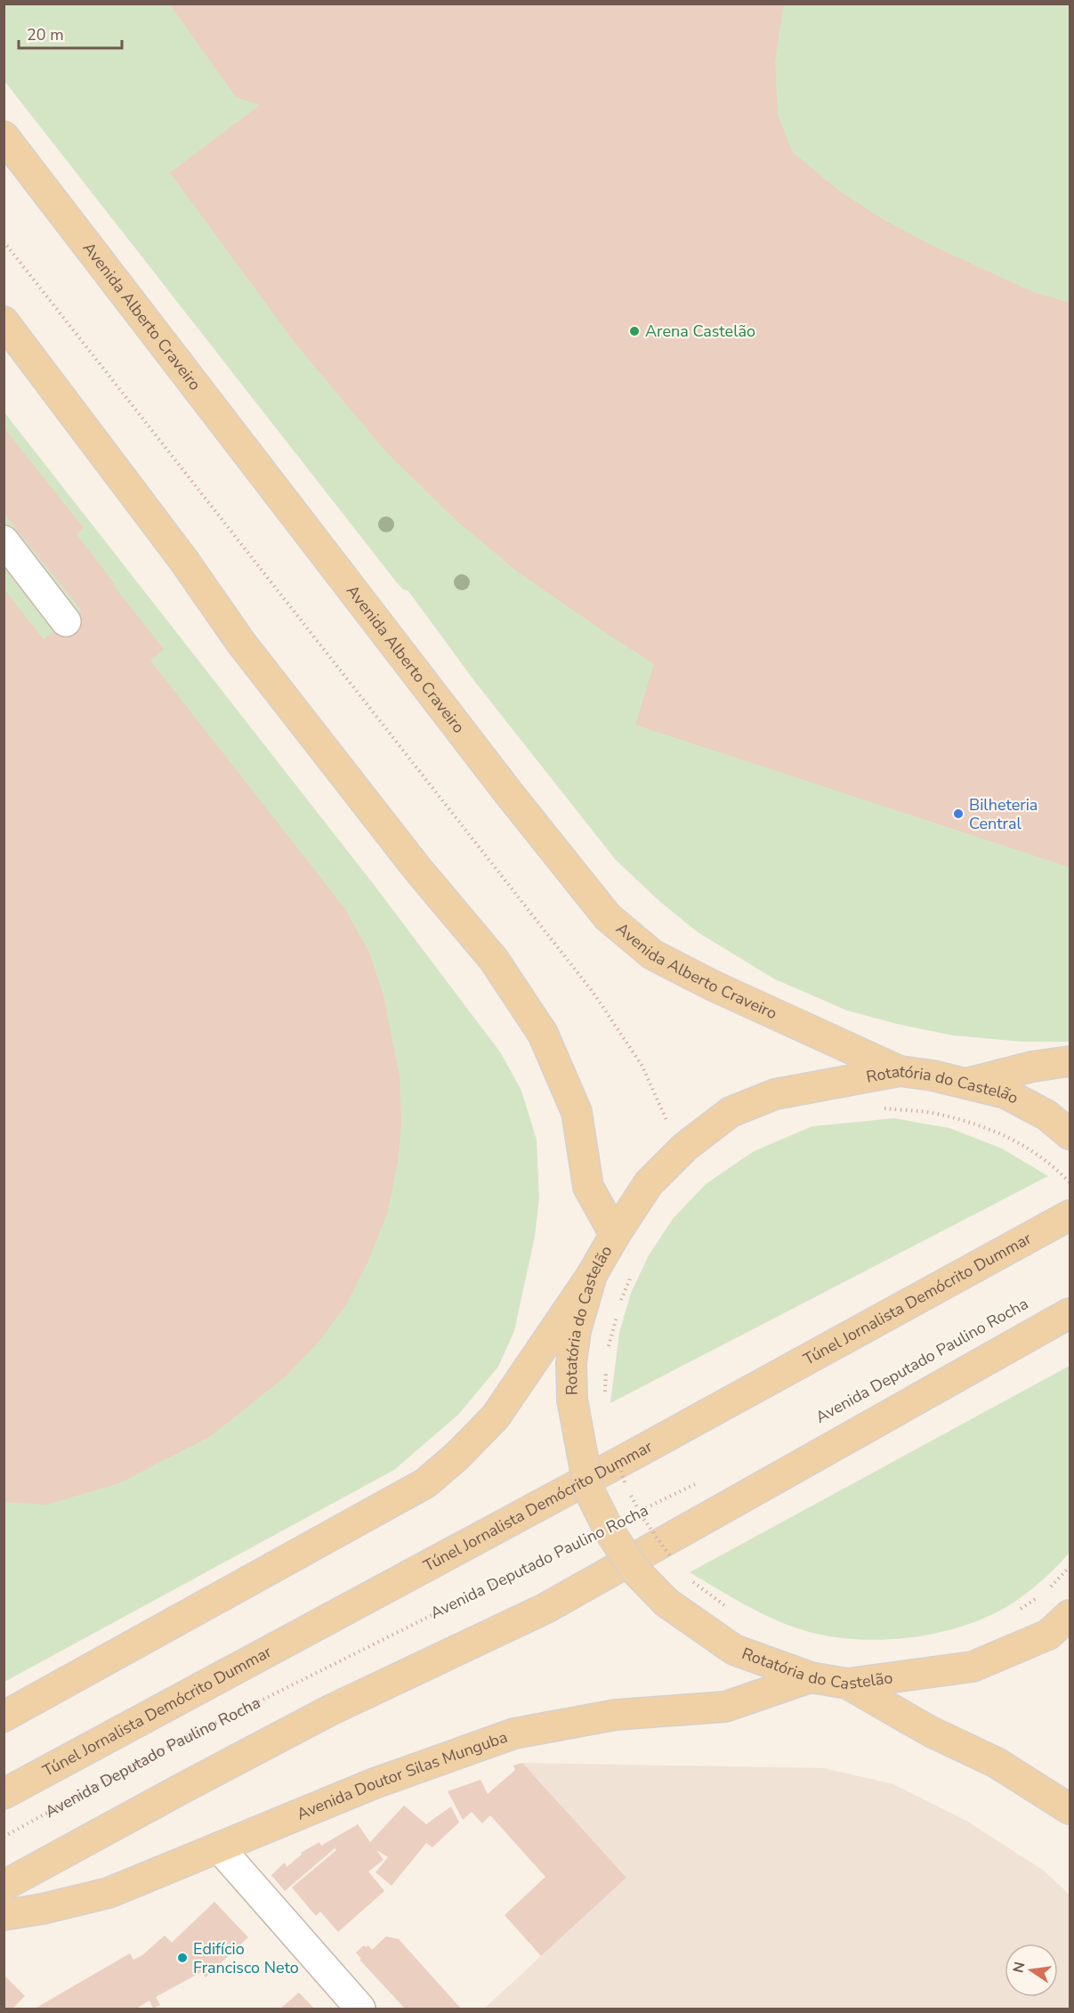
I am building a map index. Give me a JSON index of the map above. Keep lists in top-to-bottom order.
{
  "streets": {
    "main road": [
      "Avenida Alberto Craveiro",
      "Rotatória do Castelão",
      "Túnel Jornalista Demócrito Dummar",
      "Avenida Doutor Silas Munguba"
    ],
    "path": ["Avenida Deputado Paulino Rocha"]
  },
  "crossings": [
    ["Avenida Alberto Craveiro", "Rotatória do Castelão"],
    ["Rotatória do Castelão", "Avenida Doutor Silas Munguba"]
  ],
  "places": ["Arena Castelão", "Bilheteria Central", "Edifício Francisco Neto"],
  "scale_bar": "20 m",
  "north": "left"
}
